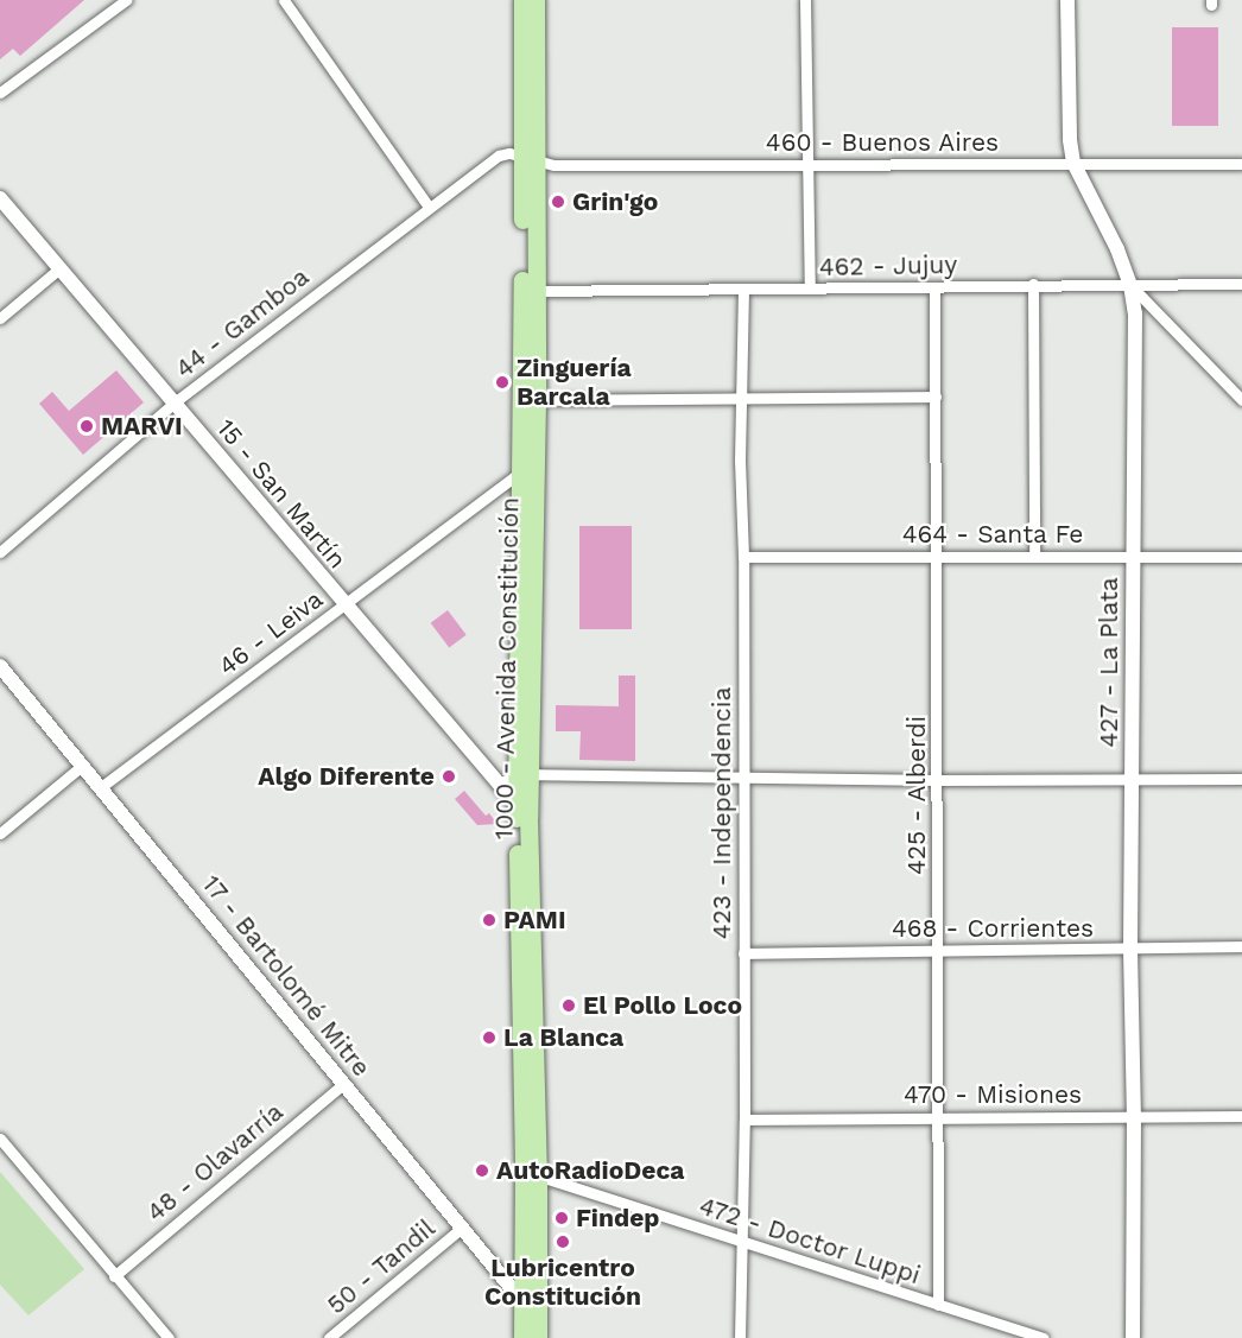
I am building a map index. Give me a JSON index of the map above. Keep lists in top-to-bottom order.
{
  "streets": {
    "main road": ["1000 - Avenida Constitución"],
    "street": [
      "460 - Buenos Aires",
      "462 - Jujuy",
      "44 - Gamboa",
      "15 - San Martín",
      "464 - Santa Fe",
      "46 - Leiva",
      "427 - La Plata",
      "425 - Alberdi",
      "423 - Independencia",
      "468 - Corrientes",
      "17 - Bartolomé Mitre",
      "470 - Misiones",
      "48 - Olavarría",
      "472 - Doctor Luppi",
      "50 - Tandil"
    ]
  },
  "crossings": [
    ["460 - Buenos Aires", "44 - Gamboa"],
    ["460 - Buenos Aires", "427 - La Plata"],
    ["460 - Buenos Aires", "1000 - Avenida Constitución"],
    ["462 - Jujuy", "427 - La Plata"],
    ["462 - Jujuy", "1000 - Avenida Constitución"],
    ["462 - Jujuy", "425 - Alberdi"],
    ["462 - Jujuy", "423 - Independencia"],
    ["44 - Gamboa", "15 - San Martín"],
    ["44 - Gamboa", "1000 - Avenida Constitución"],
    ["15 - San Martín", "46 - Leiva"],
    ["15 - San Martín", "1000 - Avenida Constitución"],
    ["464 - Santa Fe", "427 - La Plata"],
    ["464 - Santa Fe", "425 - Alberdi"],
    ["464 - Santa Fe", "423 - Independencia"],
    ["46 - Leiva", "1000 - Avenida Constitución"],
    ["46 - Leiva", "17 - Bartolomé Mitre"],
    ["427 - La Plata", "468 - Corrientes"],
    ["427 - La Plata", "470 - Misiones"],
    ["1000 - Avenida Constitución", "17 - Bartolomé Mitre"],
    ["1000 - Avenida Constitución", "472 - Doctor Luppi"],
    ["425 - Alberdi", "468 - Corrientes"],
    ["425 - Alberdi", "470 - Misiones"],
    ["425 - Alberdi", "472 - Doctor Luppi"],
    ["423 - Independencia", "468 - Corrientes"],
    ["423 - Independencia", "470 - Misiones"],
    ["423 - Independencia", "472 - Doctor Luppi"],
    ["17 - Bartolomé Mitre", "48 - Olavarría"],
    ["17 - Bartolomé Mitre", "50 - Tandil"]
  ],
  "places": [
    "Grin'go",
    "Zinguería Barcala",
    "MARVI",
    "Algo Diferente",
    "PAMI",
    "El Pollo Loco",
    "La Blanca",
    "AutoRadioDeca",
    "Findep",
    "Lubricentro Constitución"
  ]
}
